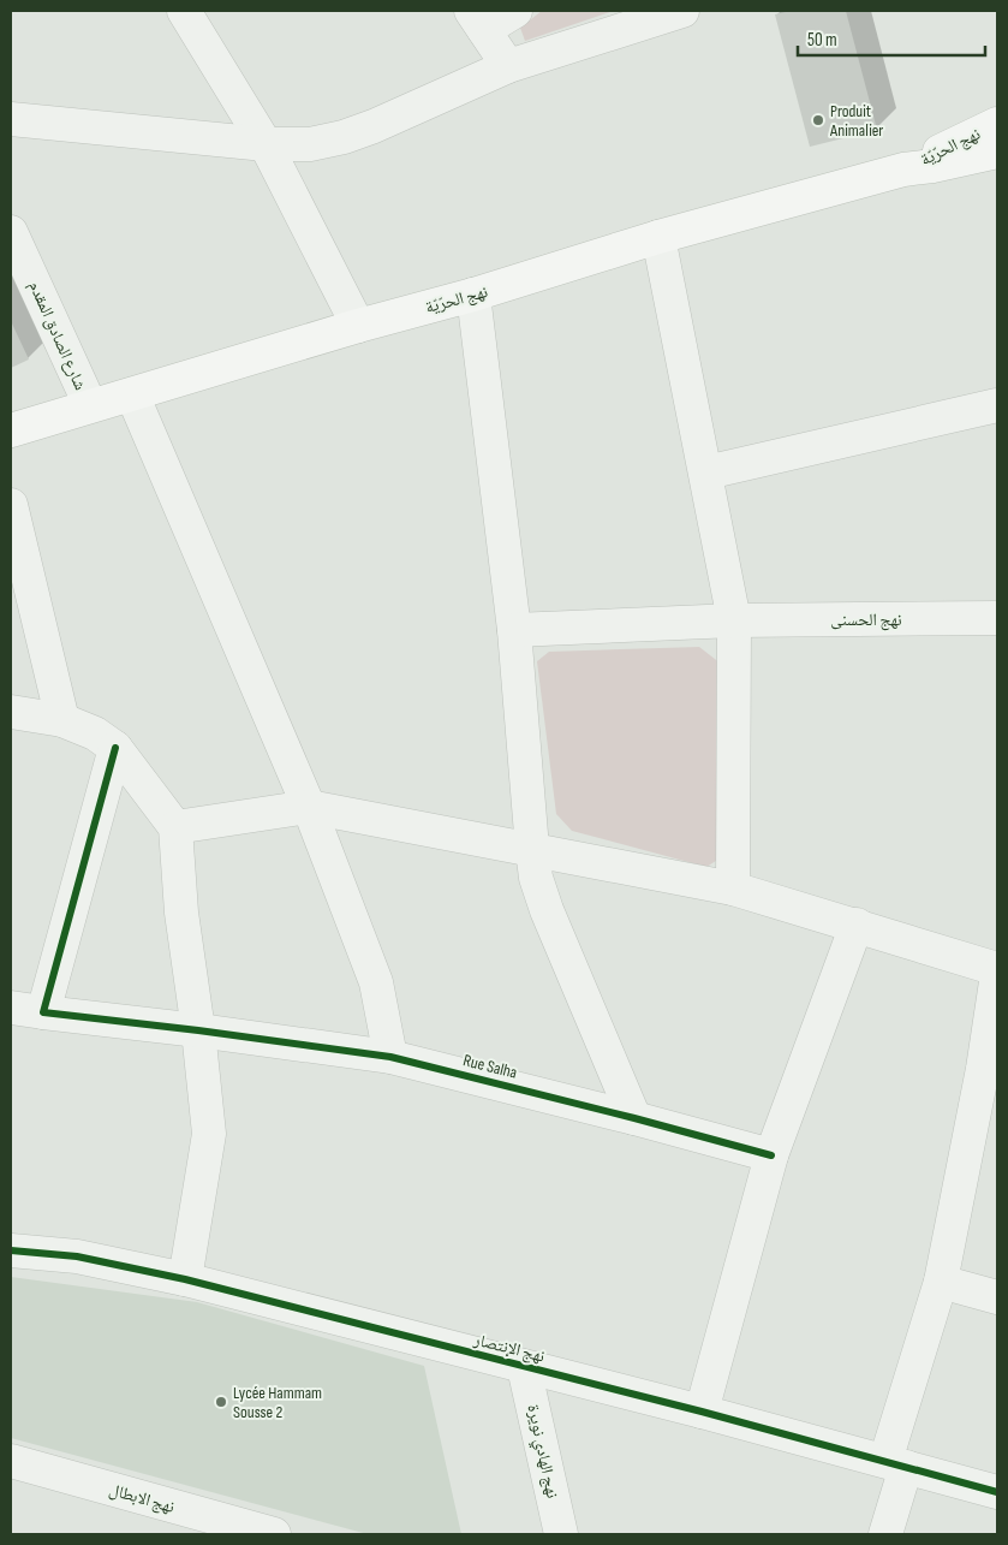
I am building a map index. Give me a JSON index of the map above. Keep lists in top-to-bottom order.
{
  "streets": {
    "main road": ["نهج الحرّيّة"],
    "street": [
      "شارع الصادق المقدم",
      "نهج الحسنى",
      "Rue Salha",
      "نهج الإنتصار",
      "نهج الهادي نويرة",
      "نهج الابطال"
    ]
  },
  "crossings": [
    ["نهج الحرّيّة", "شارع الصادق المقدم"],
    ["نهج الإنتصار", "نهج الهادي نويرة"]
  ],
  "places": ["Produit Animalier", "Lycée Hammam Sousse 2"],
  "scale_bar": "50 m"
}
